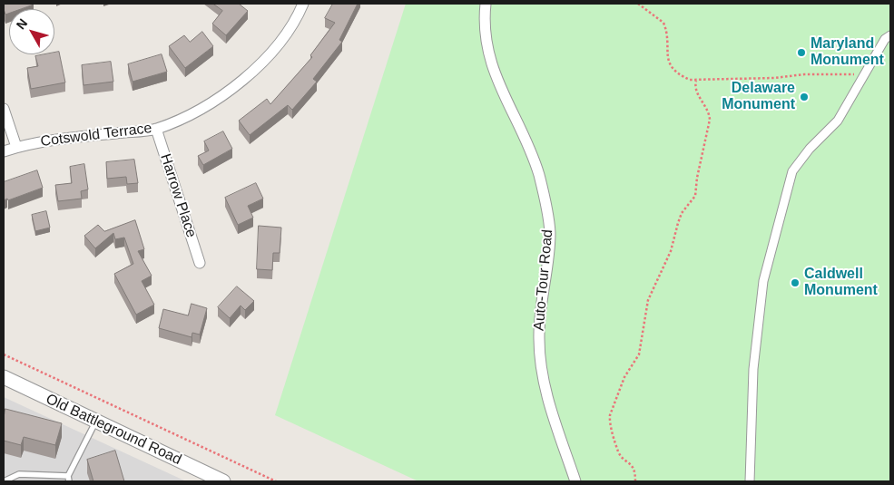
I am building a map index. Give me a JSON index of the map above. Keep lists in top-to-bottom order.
{
  "streets": {
    "street": [
      "Cotswold Terrace",
      "Harrow Place",
      "Auto-Tour Road",
      "Old Battleground Road"
    ]
  },
  "crossings": [
    ["Cotswold Terrace", "Harrow Place"]
  ],
  "places": ["Maryland Monument", "Delaware Monument", "Caldwell Monument"],
  "north": "top left"
}
